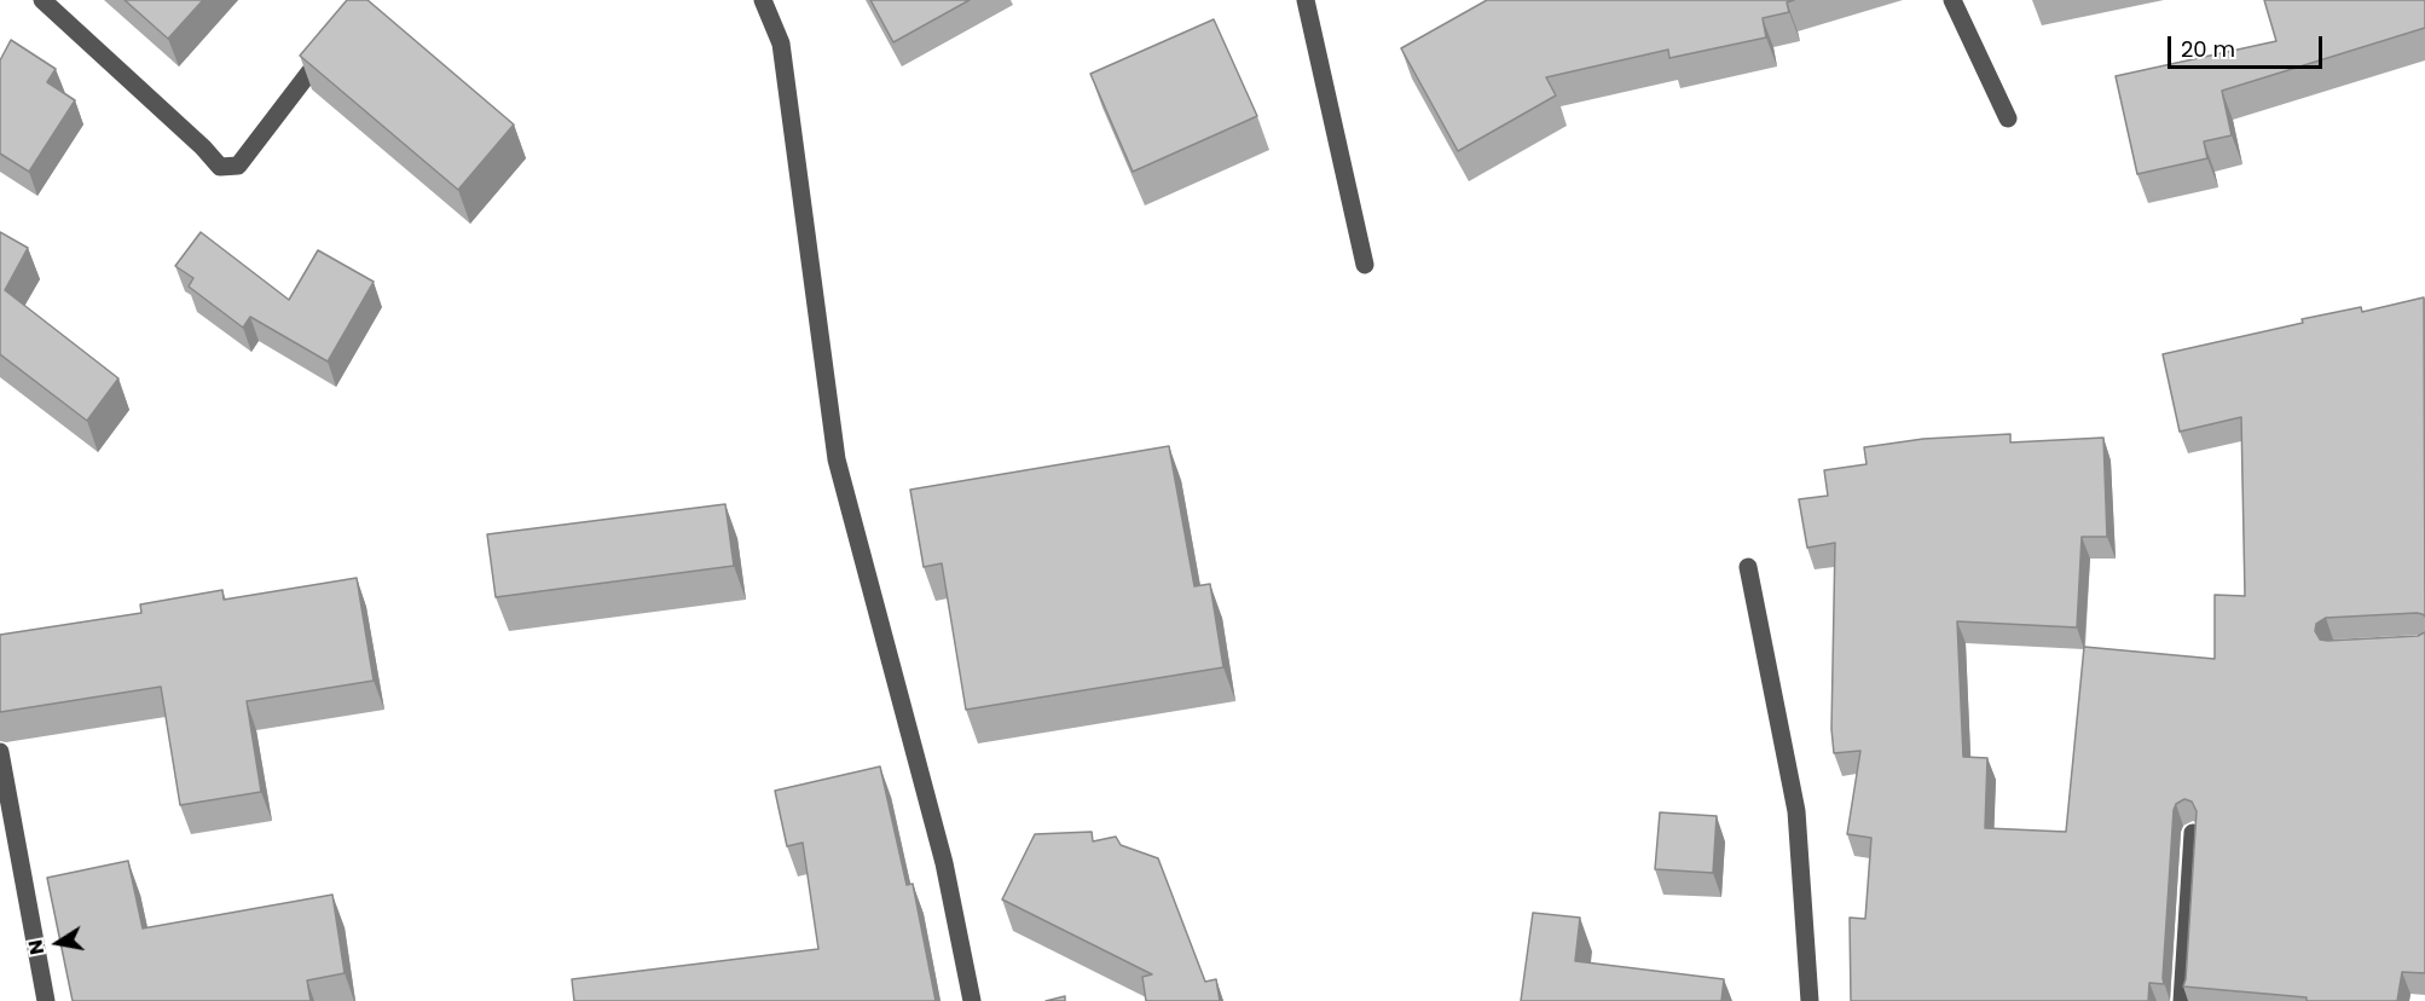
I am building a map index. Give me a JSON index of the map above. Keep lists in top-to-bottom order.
{
  "scale_bar": "20 m",
  "north": "left"
}
